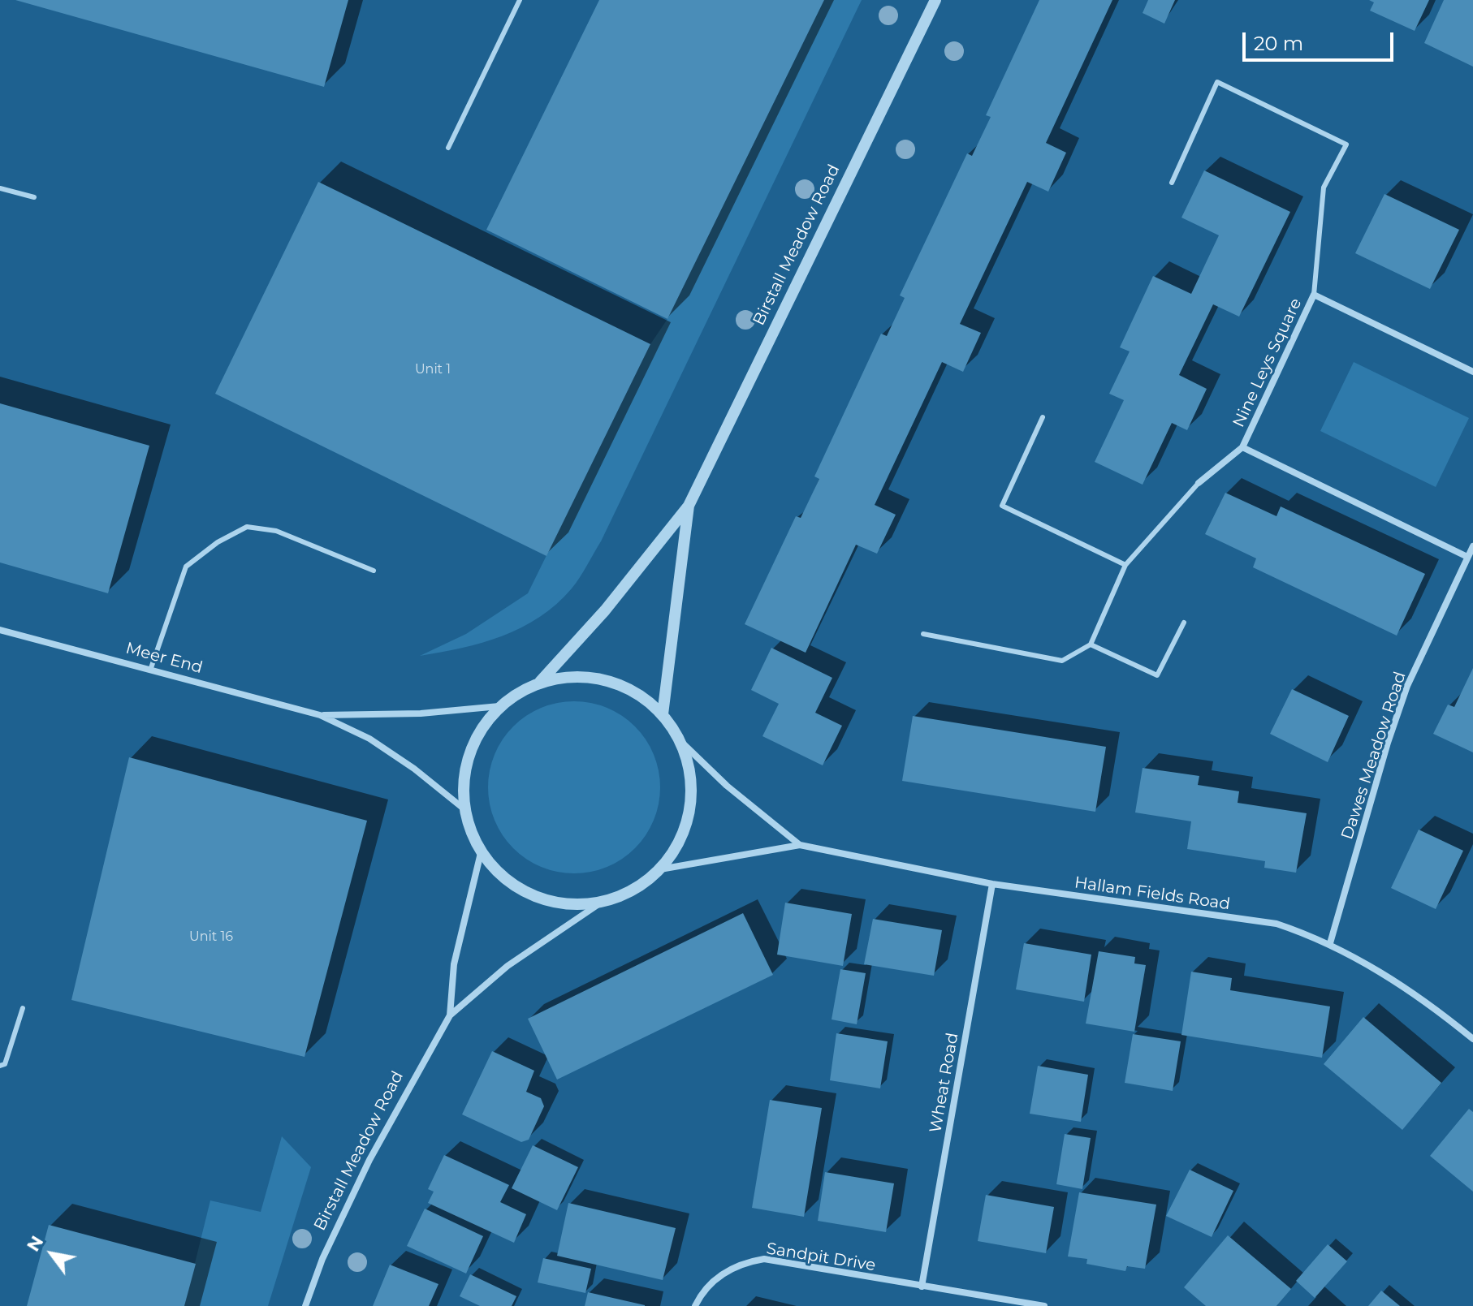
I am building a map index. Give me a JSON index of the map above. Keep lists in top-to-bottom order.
{
  "streets": {
    "street": [
      "Birstall Meadow Road",
      "Nine Leys Square",
      "Meer End",
      "Dawes Meadow Road",
      "Hallam Fields Road",
      "Wheat Road",
      "Sandpit Drive"
    ]
  },
  "crossings": [
    ["Birstall Meadow Road", "Meer End"],
    ["Birstall Meadow Road", "Hallam Fields Road"],
    ["Nine Leys Square", "Dawes Meadow Road"],
    ["Meer End", "Hallam Fields Road"],
    ["Dawes Meadow Road", "Hallam Fields Road"],
    ["Hallam Fields Road", "Wheat Road"],
    ["Wheat Road", "Sandpit Drive"]
  ],
  "house_numbers": ["Unit 1", "Unit 16"],
  "scale_bar": "20 m",
  "north": "top left"
}
